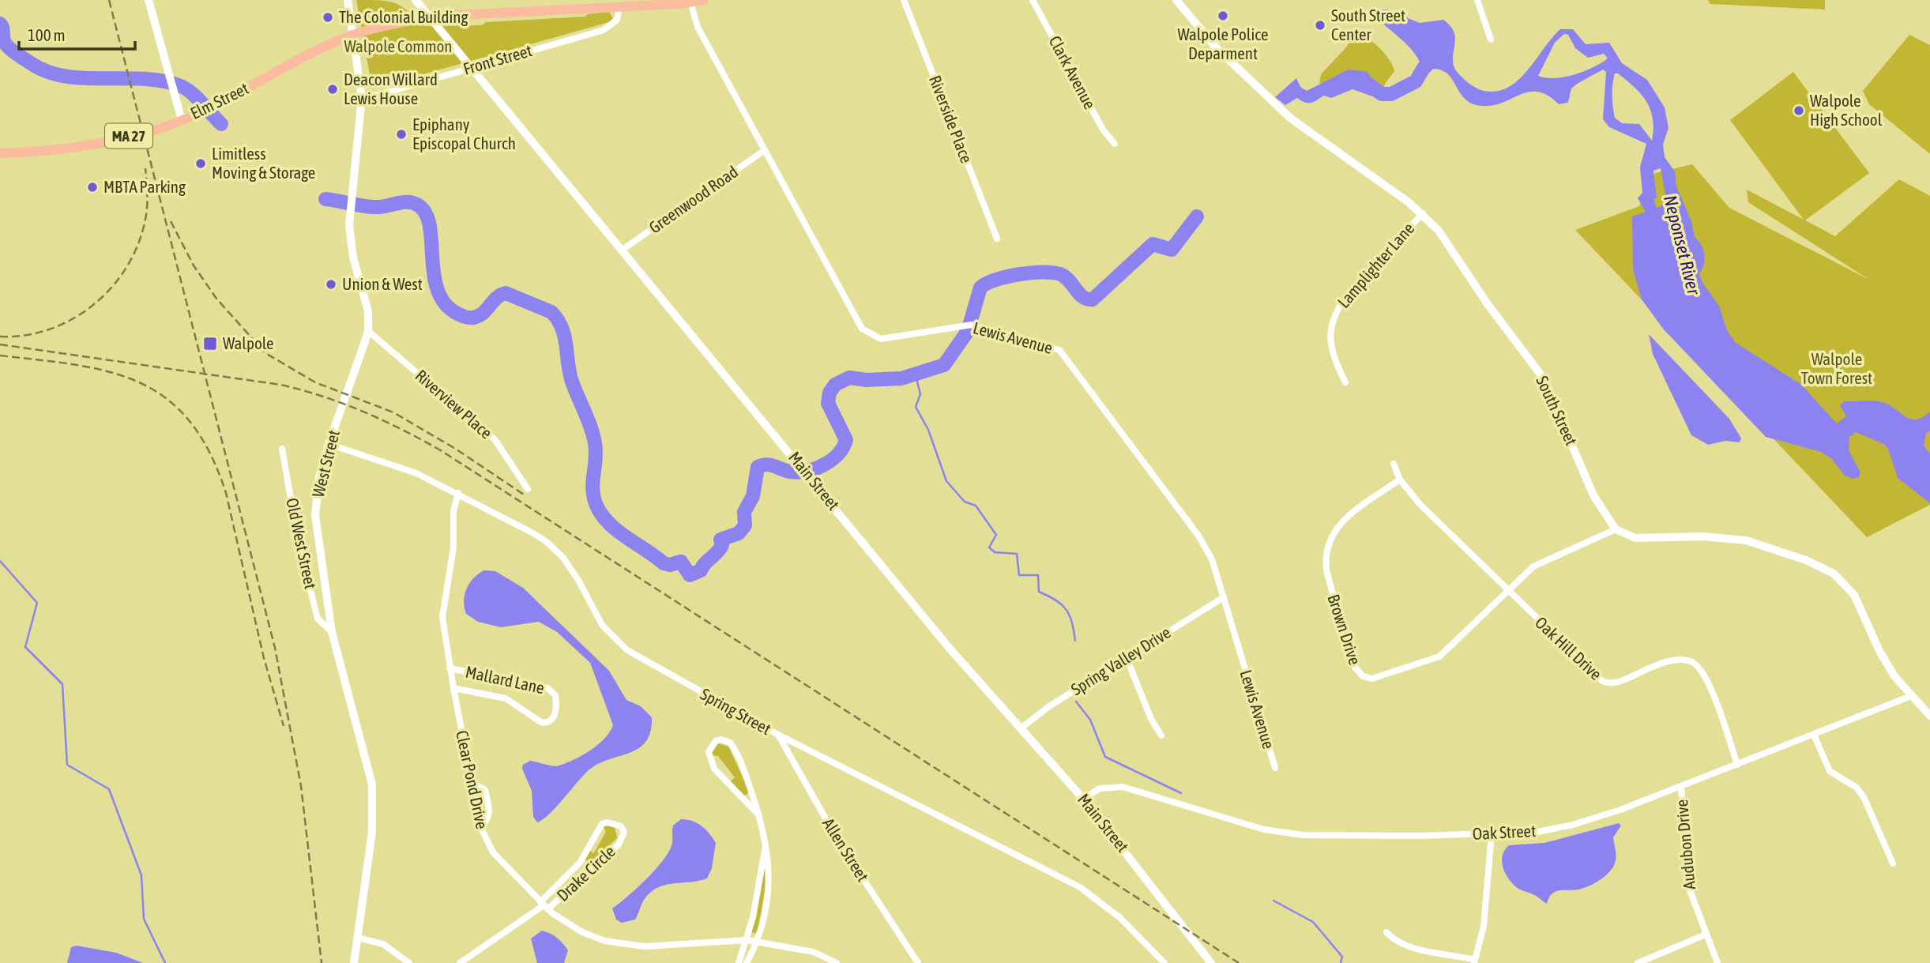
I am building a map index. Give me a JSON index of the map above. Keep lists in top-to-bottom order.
{
  "streets": {
    "main road": ["Elm Street", "MA 27"],
    "street": [
      "Front Street",
      "Clark Avenue",
      "Riverside Place",
      "Greenwood Road",
      "Lamplighter Lane",
      "Lewis Avenue",
      "Riverview Place",
      "South Street",
      "West Street",
      "Main Street",
      "Old West Street",
      "Brown Drive",
      "Oak Hill Drive",
      "Spring Valley Drive",
      "Mallard Lane",
      "Spring Street",
      "Clear Pond Drive",
      "Oak Street",
      "Audubon Drive",
      "Allen Street",
      "Drake Circle"
    ]
  },
  "crossings": [
    ["Front Street", "Elm Street"],
    ["Front Street", "West Street"],
    ["Front Street", "Main Street"],
    ["Elm Street", "Lewis Avenue"],
    ["Elm Street", "West Street"],
    ["Elm Street", "Main Street"],
    ["Greenwood Road", "Lewis Avenue"],
    ["Greenwood Road", "Main Street"],
    ["Lamplighter Lane", "South Street"],
    ["Lewis Avenue", "Spring Valley Drive"],
    ["Riverview Place", "West Street"],
    ["South Street", "Brown Drive"],
    ["West Street", "Old West Street"],
    ["West Street", "Spring Street"],
    ["Main Street", "Spring Valley Drive"],
    ["Main Street", "Oak Street"],
    ["Brown Drive", "Oak Hill Drive"],
    ["Oak Hill Drive", "Oak Street"],
    ["Mallard Lane", "Clear Pond Drive"],
    ["Spring Street", "Clear Pond Drive"],
    ["Spring Street", "Allen Street"],
    ["Clear Pond Drive", "Drake Circle"],
    ["Oak Street", "Audubon Drive"]
  ],
  "water": ["Neponset River"],
  "parks": ["Walpole Common", "Walpole Town Forest"],
  "places": {
    "other": [
      "Walpole Police Deparment",
      "The Colonial Building",
      "South Street Center",
      "Deacon Willard Lewis House",
      "Walpole High School",
      "Epiphany Episcopal Church",
      "Limitless Moving & Storage",
      "MBTA Parking",
      "Union & West"
    ],
    "transit": ["Walpole"]
  },
  "scale_bar": "100 m"
}
